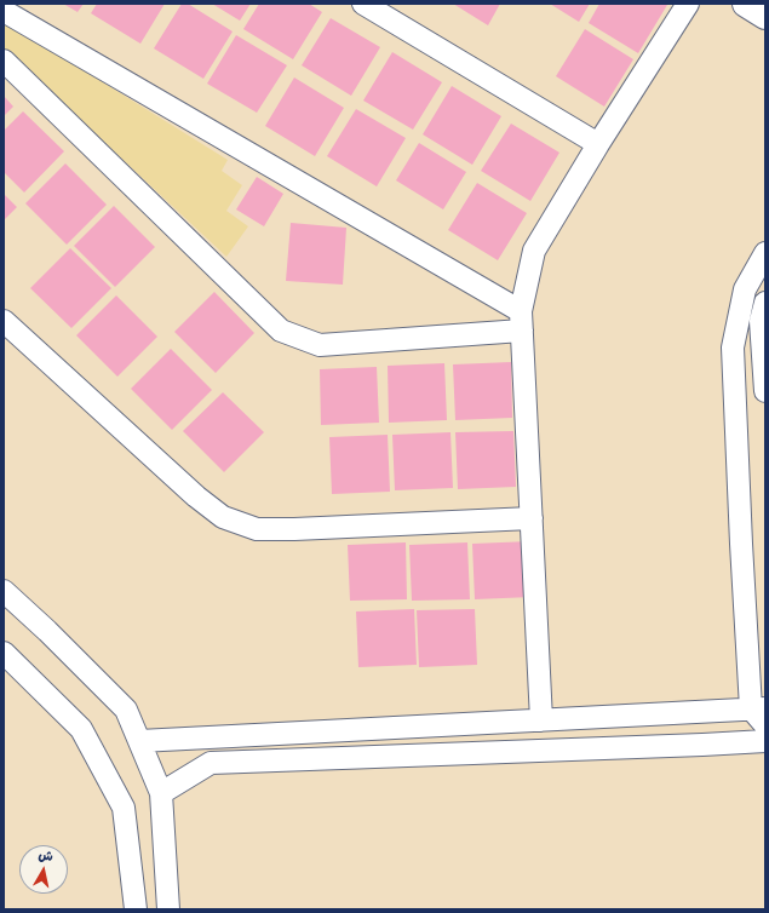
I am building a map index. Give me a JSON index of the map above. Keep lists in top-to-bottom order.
{
  "north": "top"
}
